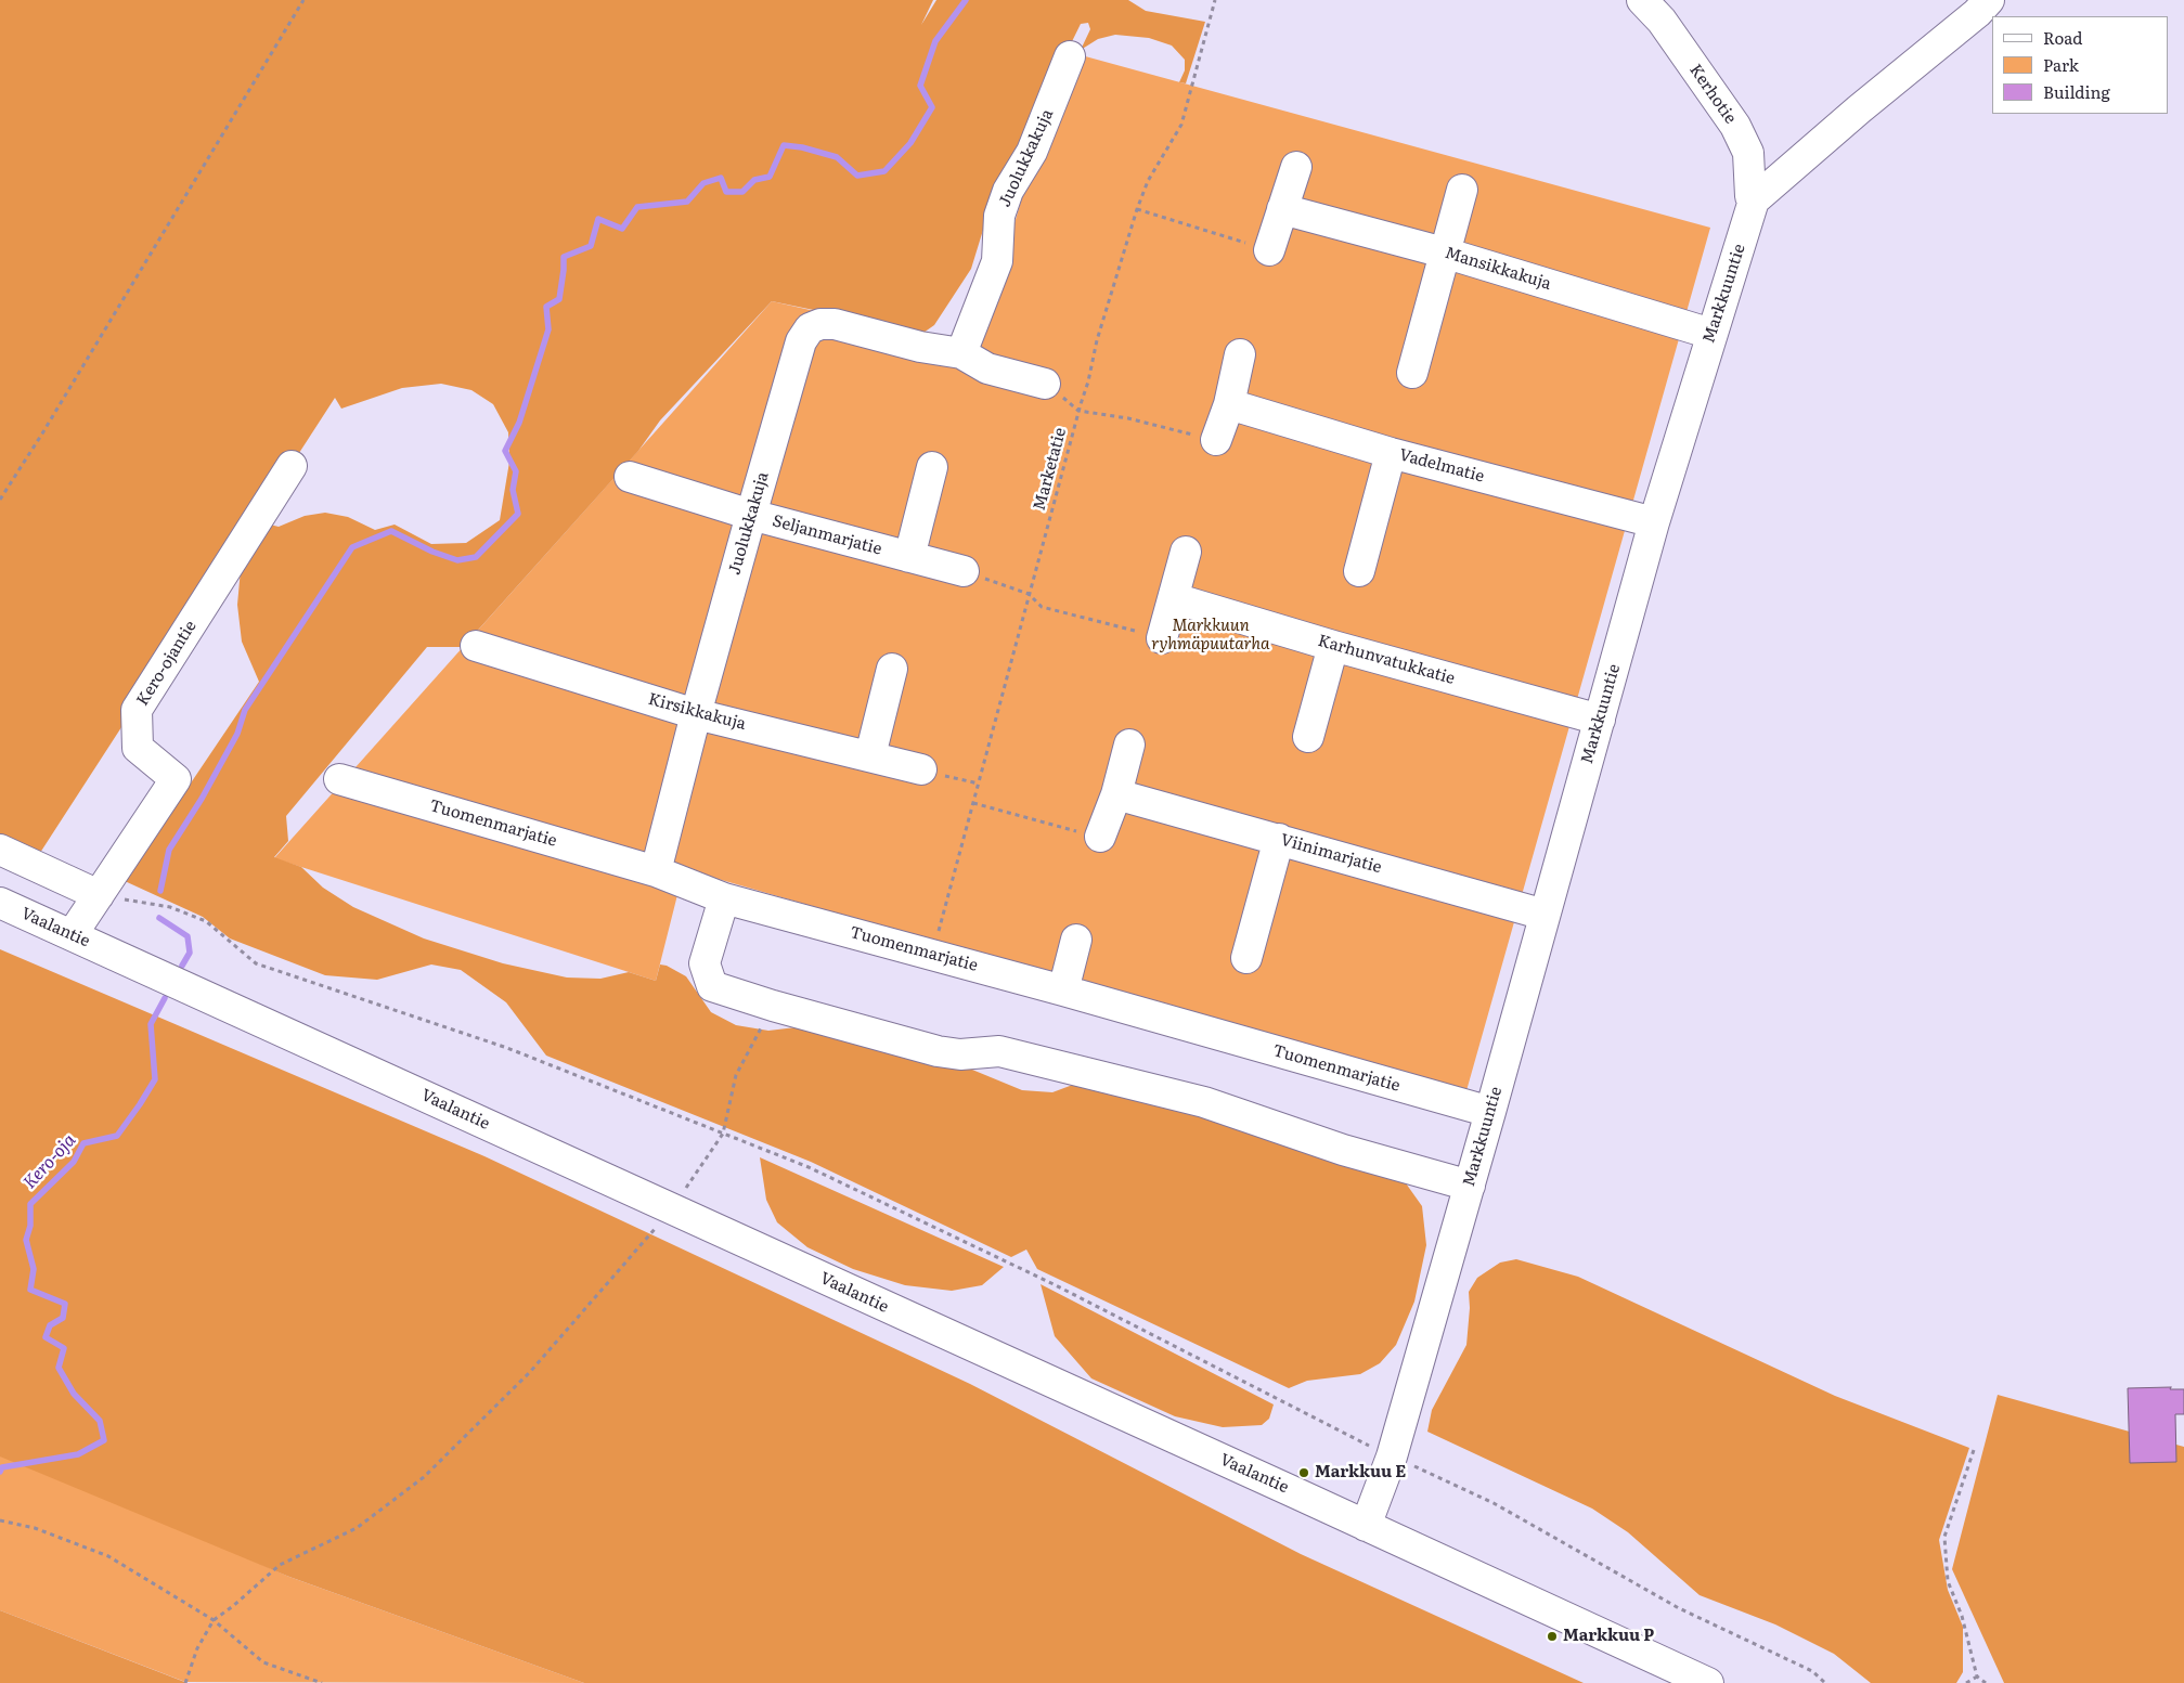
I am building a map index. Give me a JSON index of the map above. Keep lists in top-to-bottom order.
{
  "streets": {
    "street": [
      "Kerhotie",
      "Juolukkakuja",
      "Mansikkakuja",
      "Markkuuntie",
      "Vadelmatie",
      "Seljanmarjatie",
      "Karhunvatukkatie",
      "Kero-ojantie",
      "Kirsikkakuja",
      "Tuomenmarjatie",
      "Viinimarjatie",
      "Vaalantie"
    ],
    "path": ["Marketatie"]
  },
  "crossings": [
    ["Kerhotie", "Markkuuntie"],
    ["Juolukkakuja", "Seljanmarjatie"],
    ["Juolukkakuja", "Kirsikkakuja"],
    ["Juolukkakuja", "Tuomenmarjatie"],
    ["Mansikkakuja", "Markkuuntie"],
    ["Markkuuntie", "Vadelmatie"],
    ["Markkuuntie", "Karhunvatukkatie"],
    ["Markkuuntie", "Tuomenmarjatie"],
    ["Markkuuntie", "Viinimarjatie"],
    ["Markkuuntie", "Vaalantie"],
    ["Marketatie", "Tuomenmarjatie"],
    ["Kero-ojantie", "Vaalantie"]
  ],
  "water": ["Kero-oja"],
  "parks": ["Markkuun ryhmäpuutarha"],
  "places": ["Markkuu E", "Markkuu P"],
  "legend": ["Road", "Park", "Building"]
}
